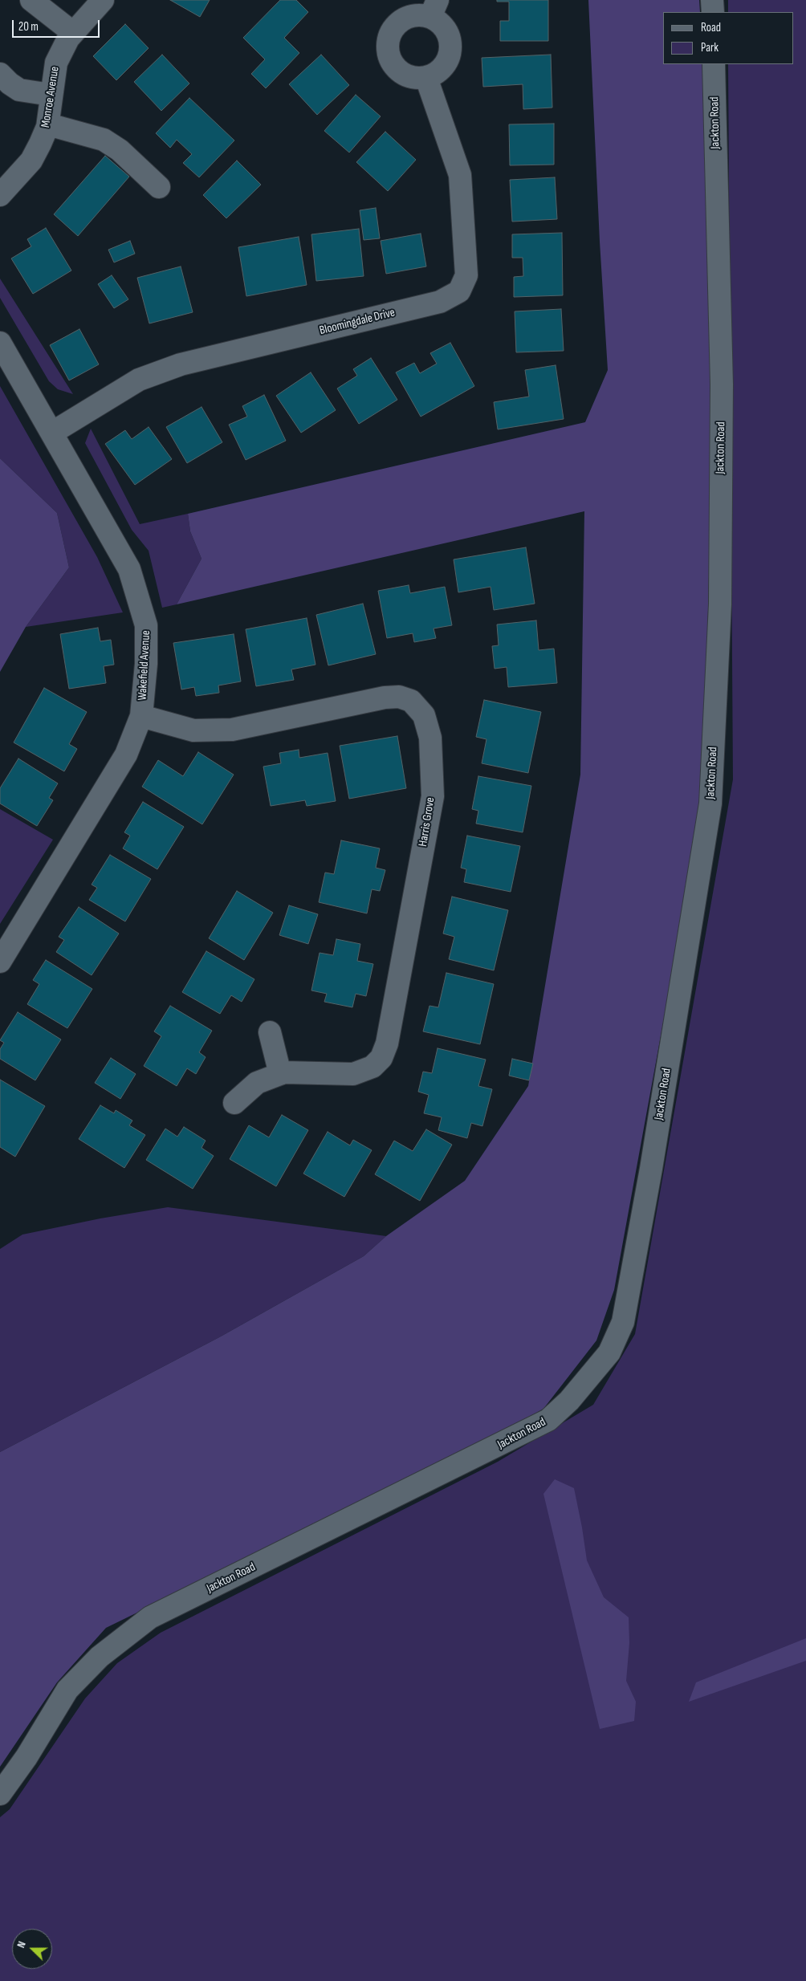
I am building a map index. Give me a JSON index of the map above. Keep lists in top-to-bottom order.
{
  "streets": {
    "street": [
      "Monroe Avenue",
      "Jackton Road",
      "Bloomingdale Drive",
      "Wakefield Avenue",
      "Harris Grove"
    ]
  },
  "crossings": [
    ["Bloomingdale Drive", "Wakefield Avenue"],
    ["Wakefield Avenue", "Harris Grove"]
  ],
  "legend": ["Road", "Park"],
  "scale_bar": "20 m",
  "north": "left"
}
